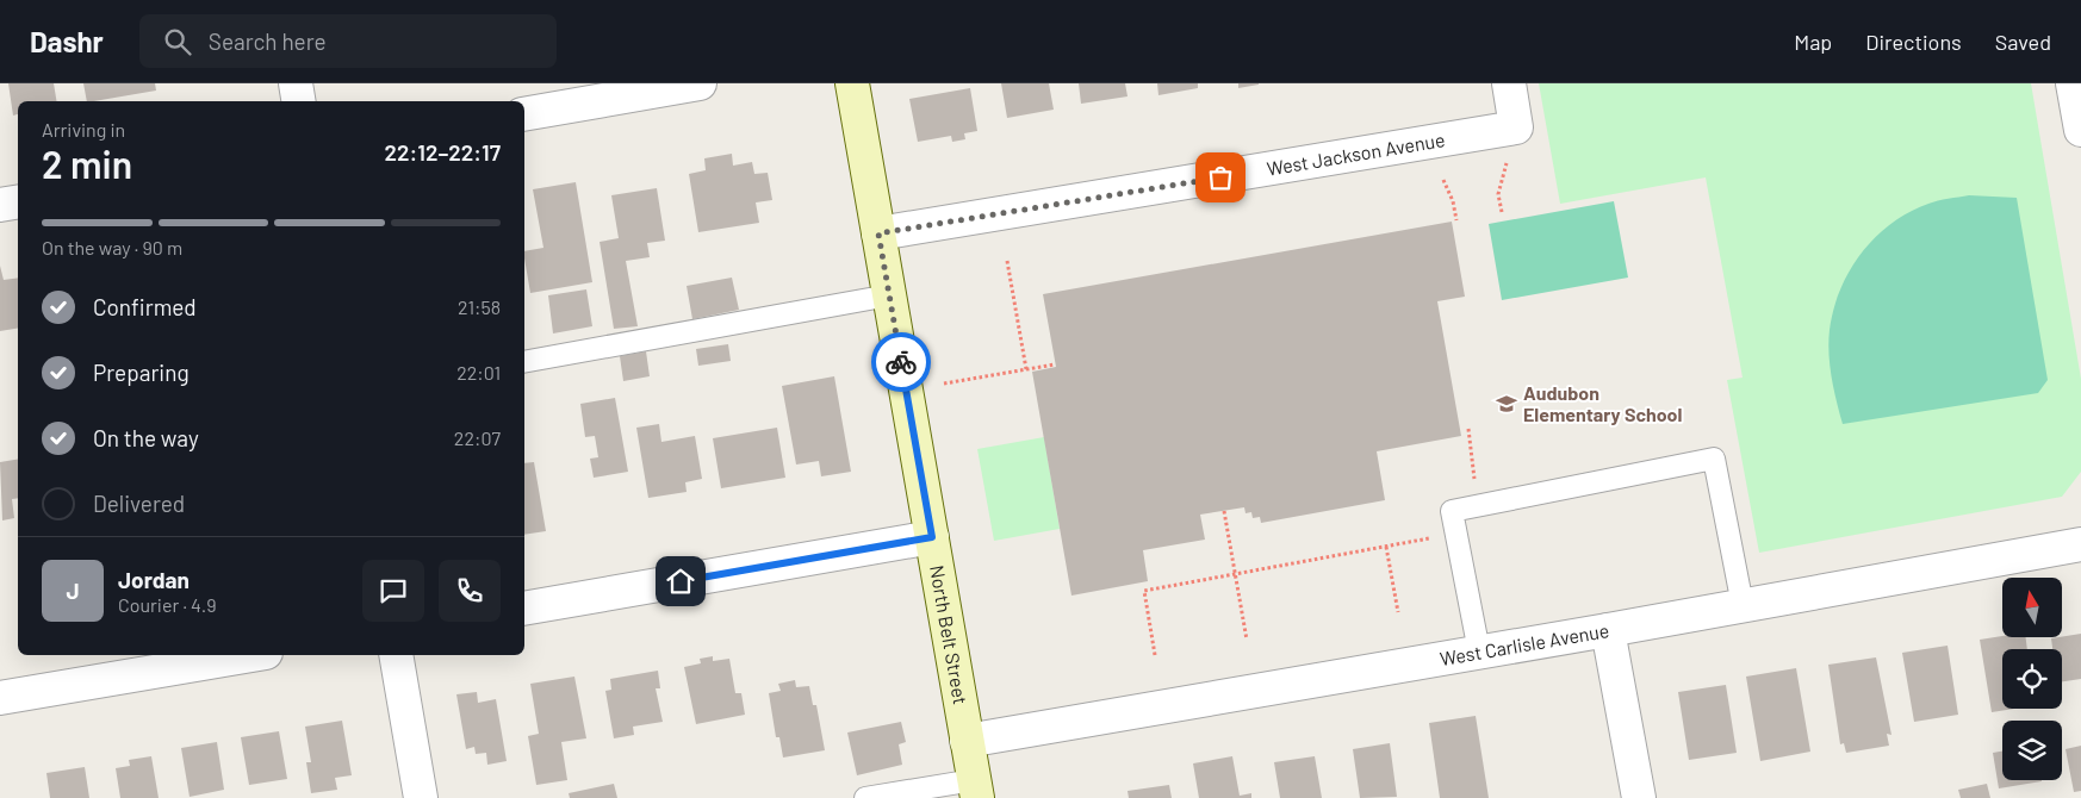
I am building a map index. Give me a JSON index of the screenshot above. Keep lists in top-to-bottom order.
{
  "streets": {
    "street": ["West Jackson Avenue", "North Belt Street", "West Carlisle Avenue"]
  },
  "crossings": [
    ["West Jackson Avenue", "North Belt Street"],
    ["North Belt Street", "West Carlisle Avenue"]
  ],
  "places": {
    "school or university": ["Audubon Elementary School"]
  },
  "north": "top",
  "page": {
    "header": "Dashr",
    "search": "Search here",
    "nav": ["Map", "Directions", "Saved"],
    "heading": ["2 min", "Arriving in", "22:12–22:17"],
    "panel": ["Jordan", "Courier · 4.9"],
    "bar": "On the way · 90 m",
    "list": [
      ["Confirmed", "21:58"],
      ["Preparing", "22:01"],
      ["On the way", "22:07"],
      "Delivered"
    ],
    "round": "J"
  }
}
